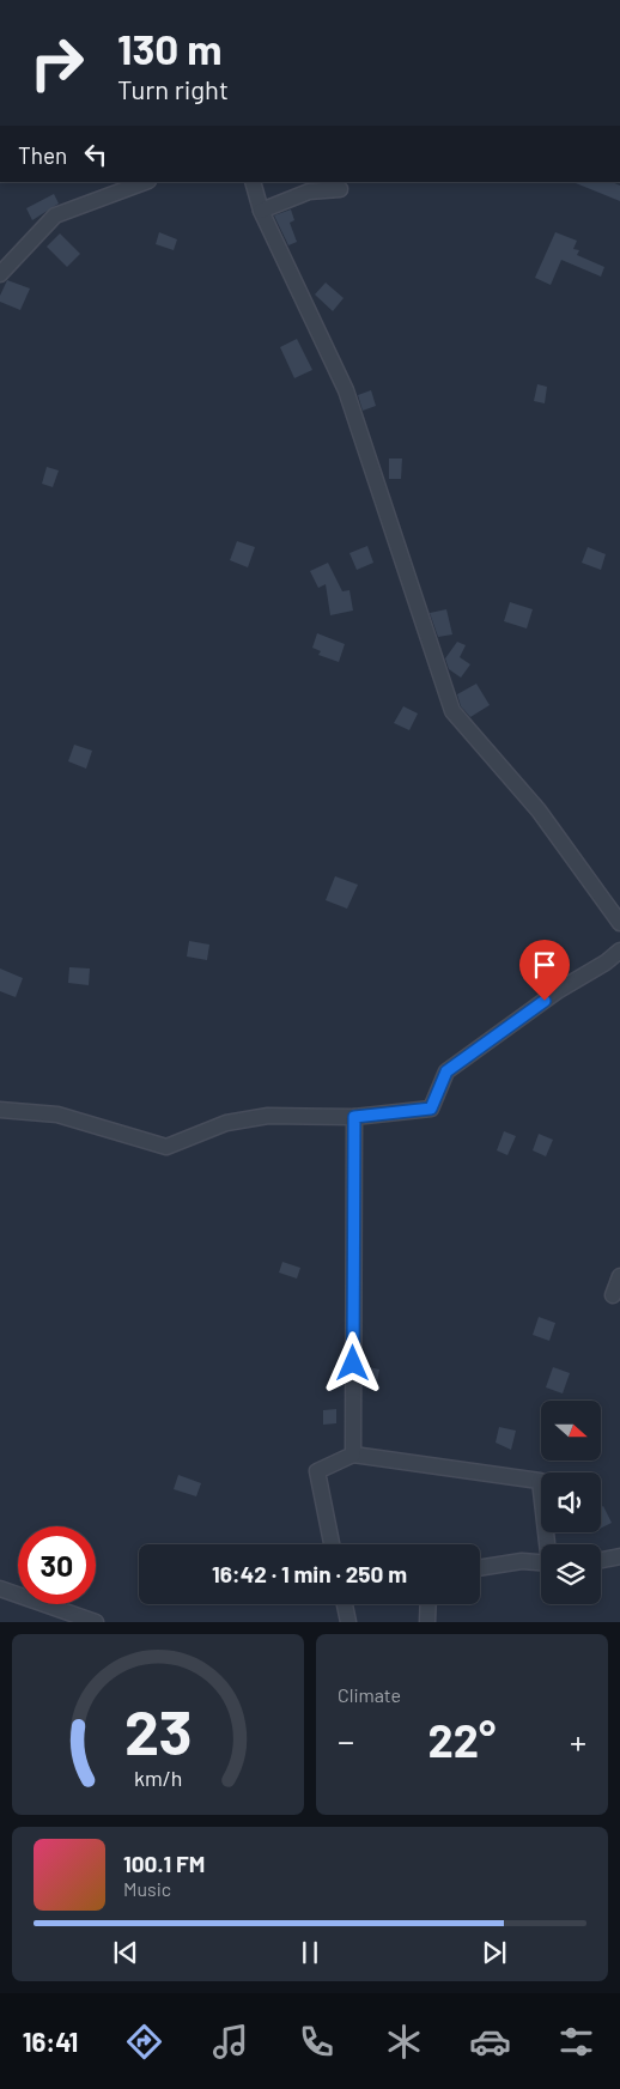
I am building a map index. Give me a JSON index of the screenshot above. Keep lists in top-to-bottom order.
{
  "north": "right",
  "page": {
    "turn": ["130 m", "Turn right"],
    "then": "Then",
    "limit": "30",
    "trip": "16:42 · 1 min · 250 m",
    "tile": "Climate",
    "heat": ["−", "22°", "+"],
    "song": ["100.1 FM", "Music"],
    "tabs": "16:41",
    "gauge": ["23", "km/h"]
  }
}
